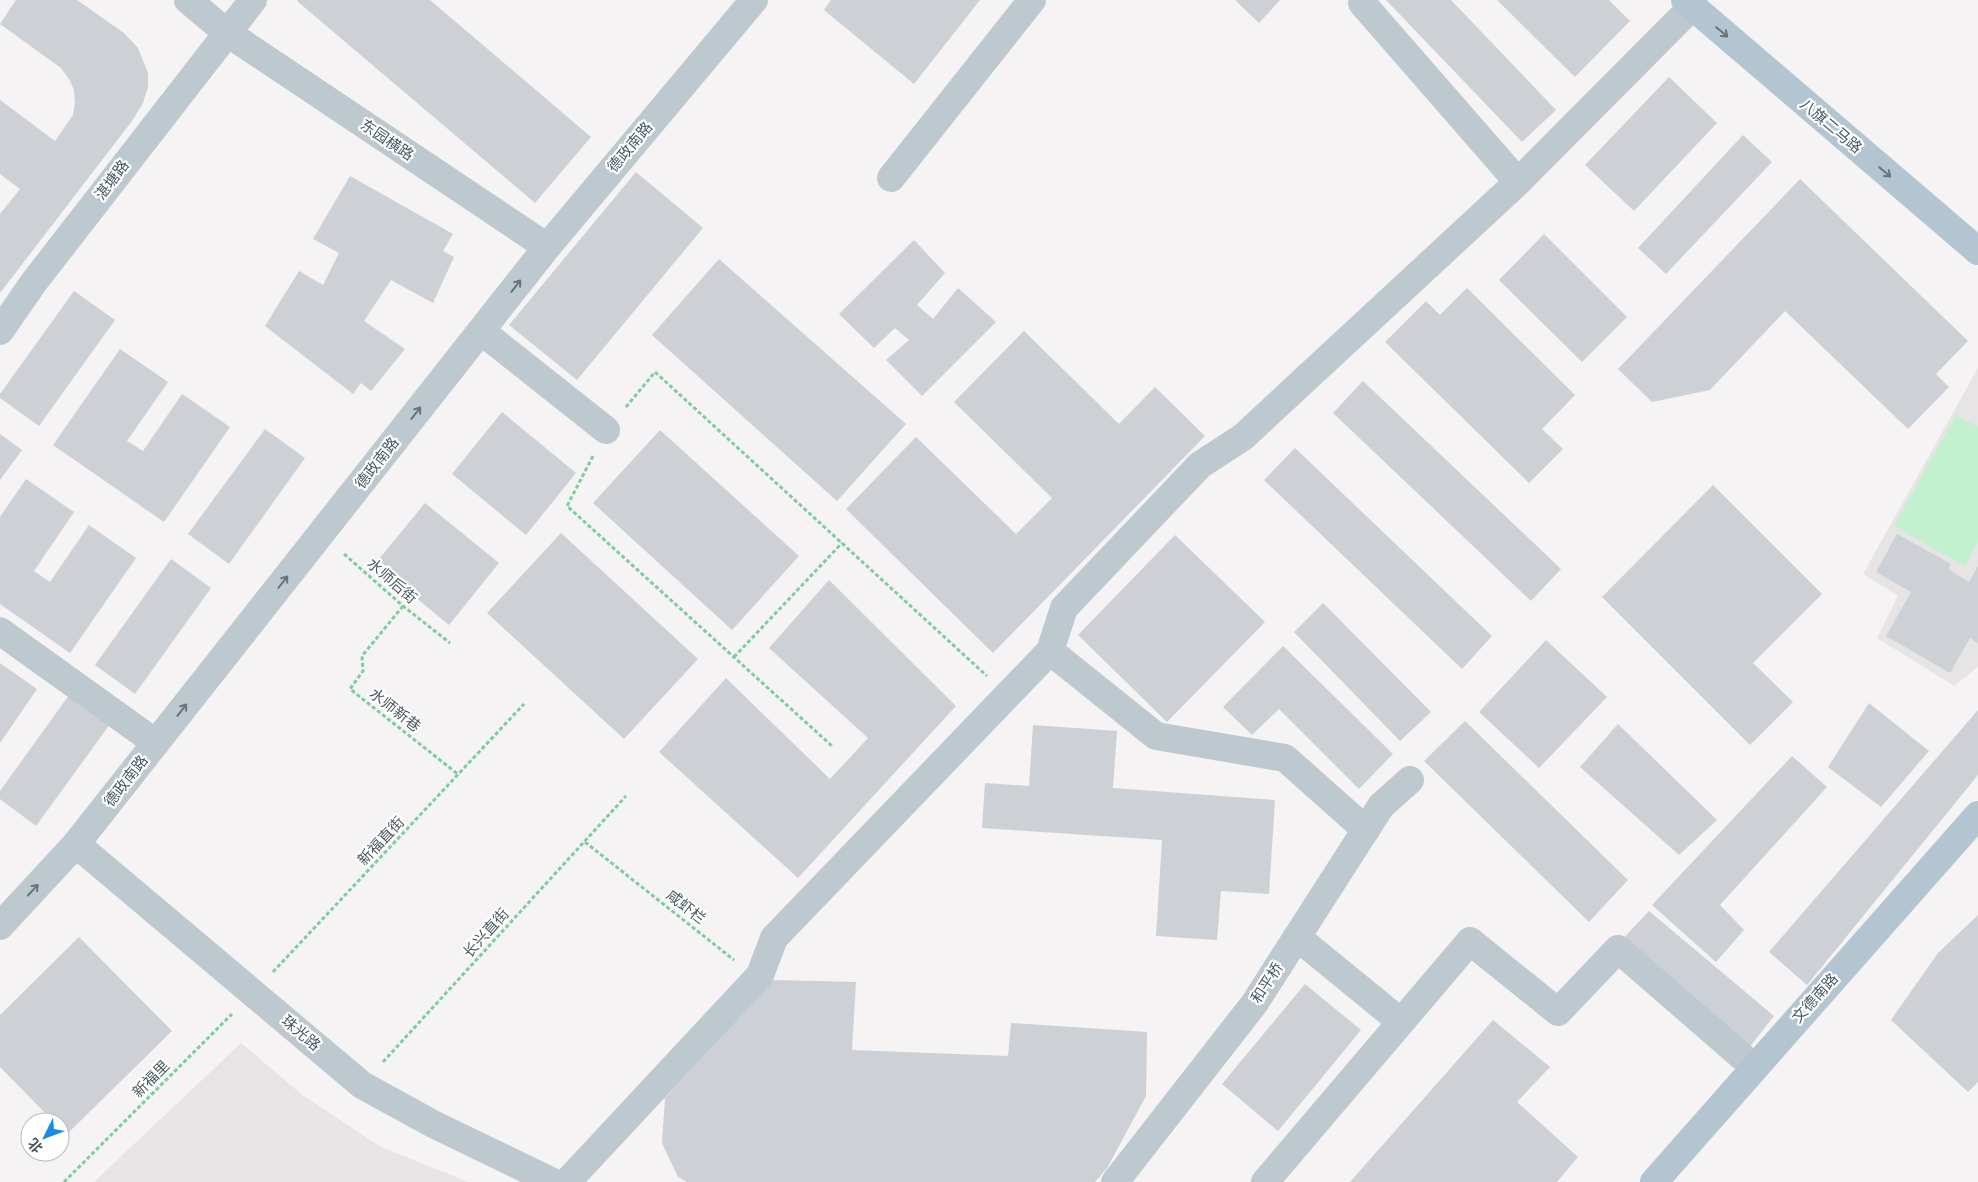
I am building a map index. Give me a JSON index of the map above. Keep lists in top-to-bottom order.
{
  "streets": {
    "main road": ["八旗二马路", "文德南路"],
    "street": [
      "东园横路",
      "德政南路",
      "湛塘路",
      "和平桥",
      "珠光路"
    ],
    "path": [
      "水师后街",
      "水师新巷",
      "新福直街",
      "咸虾栏",
      "长兴直街",
      "新福里"
    ]
  },
  "crossings": [
    ["东园横路", "德政南路"],
    ["东园横路", "湛塘路"],
    ["德政南路", "水师后街"],
    ["德政南路", "珠光路"],
    ["水师后街", "水师新巷"],
    ["水师新巷", "新福直街"],
    ["新福直街", "珠光路"],
    ["新福直街", "新福里"],
    ["咸虾栏", "长兴直街"],
    ["长兴直街", "珠光路"],
    ["珠光路", "新福里"]
  ],
  "one_way": ["八旗二马路", "德政南路"],
  "north": "bottom left"
}
